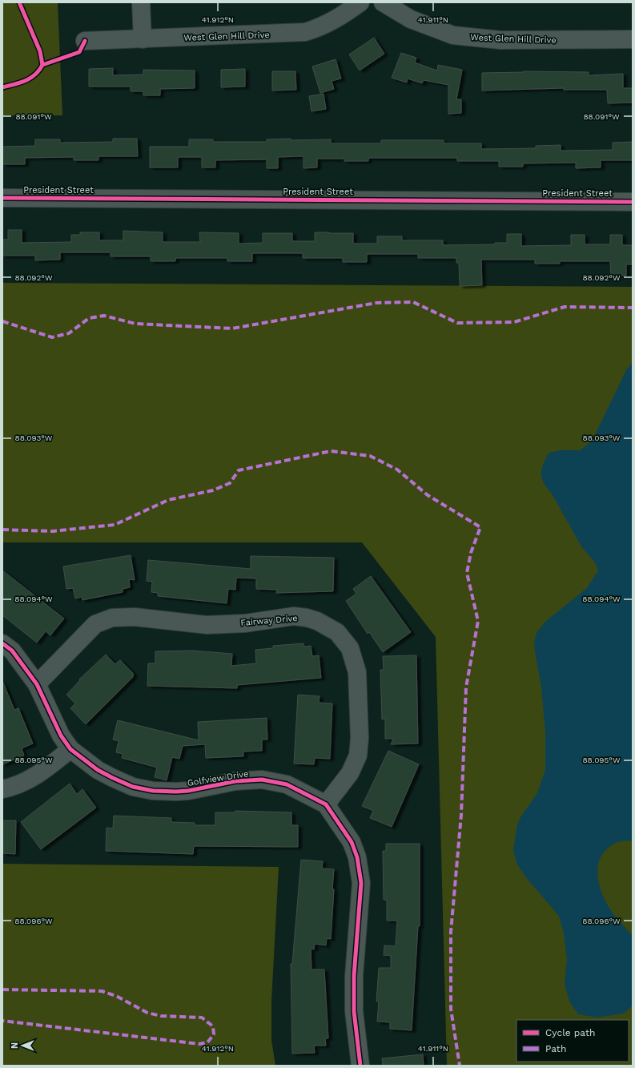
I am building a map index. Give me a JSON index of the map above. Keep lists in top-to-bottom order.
{
  "streets": {
    "street": [
      "West Glen Hill Drive",
      "President Street",
      "Fairway Drive",
      "Golfview Drive"
    ]
  },
  "crossings": [
    ["Fairway Drive", "Golfview Drive"]
  ],
  "legend": ["Cycle path", "Path"],
  "north": "left",
  "coordinates": [
    "41.912°N",
    "41.911°N",
    "88.091°W",
    "88.092°W",
    "88.093°W",
    "88.094°W",
    "88.095°W",
    "88.096°W"
  ]
}
